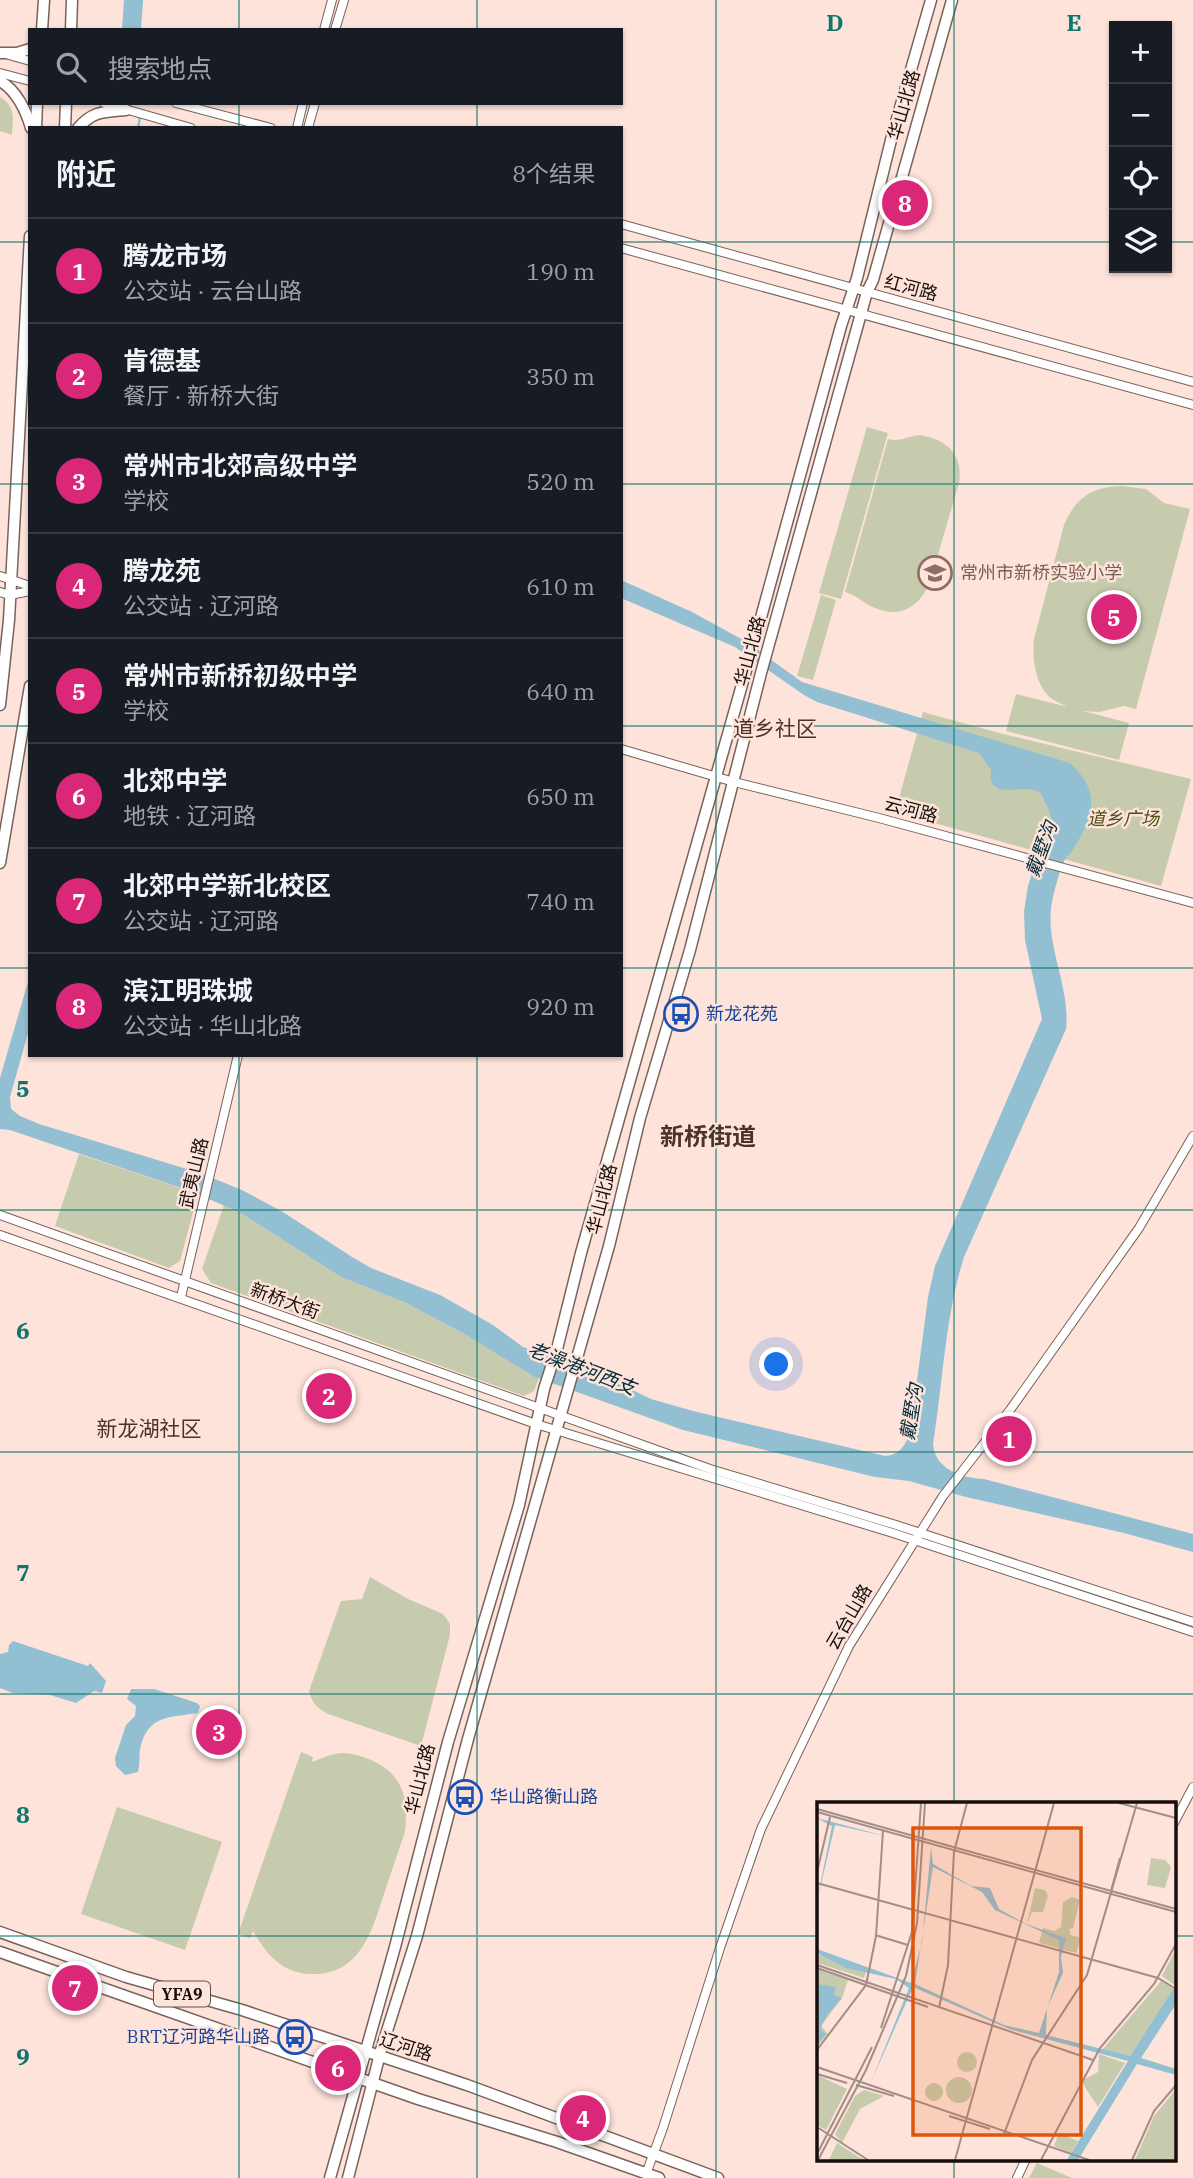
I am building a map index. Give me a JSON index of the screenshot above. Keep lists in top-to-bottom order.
{
  "streets": {
    "main road": ["华山北路", "YFA9", "辽河路"],
    "street": [
      "红河路",
      "云河路",
      "武夷山路",
      "新桥大街",
      "云台山路"
    ]
  },
  "crossings": [
    ["华山北路", "红河路"],
    ["华山北路", "云河路"],
    ["华山北路", "新桥大街"],
    ["华山北路", "YFA9"],
    ["华山北路", "辽河路"],
    ["武夷山路", "新桥大街"],
    ["新桥大街", "云台山路"],
    ["云台山路", "YFA9"],
    ["云台山路", "辽河路"]
  ],
  "districts": ["道乡社区", "新桥街道", "新龙湖社区"],
  "water": ["戴墅沟", "老澡港河西支"],
  "parks": ["道乡广场"],
  "places": {
    "school or university": ["常州市新桥实验小学"],
    "bus stop": ["新龙花苑", "华山路衡山路", "BRT辽河路华山路"]
  },
  "page": {
    "map_buttons": ["+", "−"],
    "search": "搜索地点",
    "heading": ["附近", "8个结果"],
    "pins": [
      "8",
      "5",
      "2",
      "1",
      "3",
      "7",
      "6",
      "4"
    ],
    "list": [
      {
        "mark": "1",
        "name": "腾龙市场",
        "note": "公交站 · 云台山路",
        "value": "190 m"
      },
      {
        "mark": "2",
        "name": "肯德基",
        "note": "餐厅 · 新桥大街",
        "value": "350 m"
      },
      {
        "mark": "3",
        "name": "常州市北郊高级中学",
        "note": "学校",
        "value": "520 m"
      },
      {
        "mark": "4",
        "name": "腾龙苑",
        "note": "公交站 · 辽河路",
        "value": "610 m"
      },
      {
        "mark": "5",
        "name": "常州市新桥初级中学",
        "note": "学校",
        "value": "640 m"
      },
      {
        "mark": "6",
        "name": "北郊中学",
        "note": "地铁 · 辽河路",
        "value": "650 m"
      },
      {
        "mark": "7",
        "name": "北郊中学新北校区",
        "note": "公交站 · 辽河路",
        "value": "740 m"
      },
      {
        "mark": "8",
        "name": "滨江明珠城",
        "note": "公交站 · 华山北路",
        "value": "920 m"
      }
    ]
  },
  "grid": {
    "columns": ["D", "E"],
    "rows": [
      "5",
      "6",
      "7",
      "8",
      "9"
    ]
  }
}
